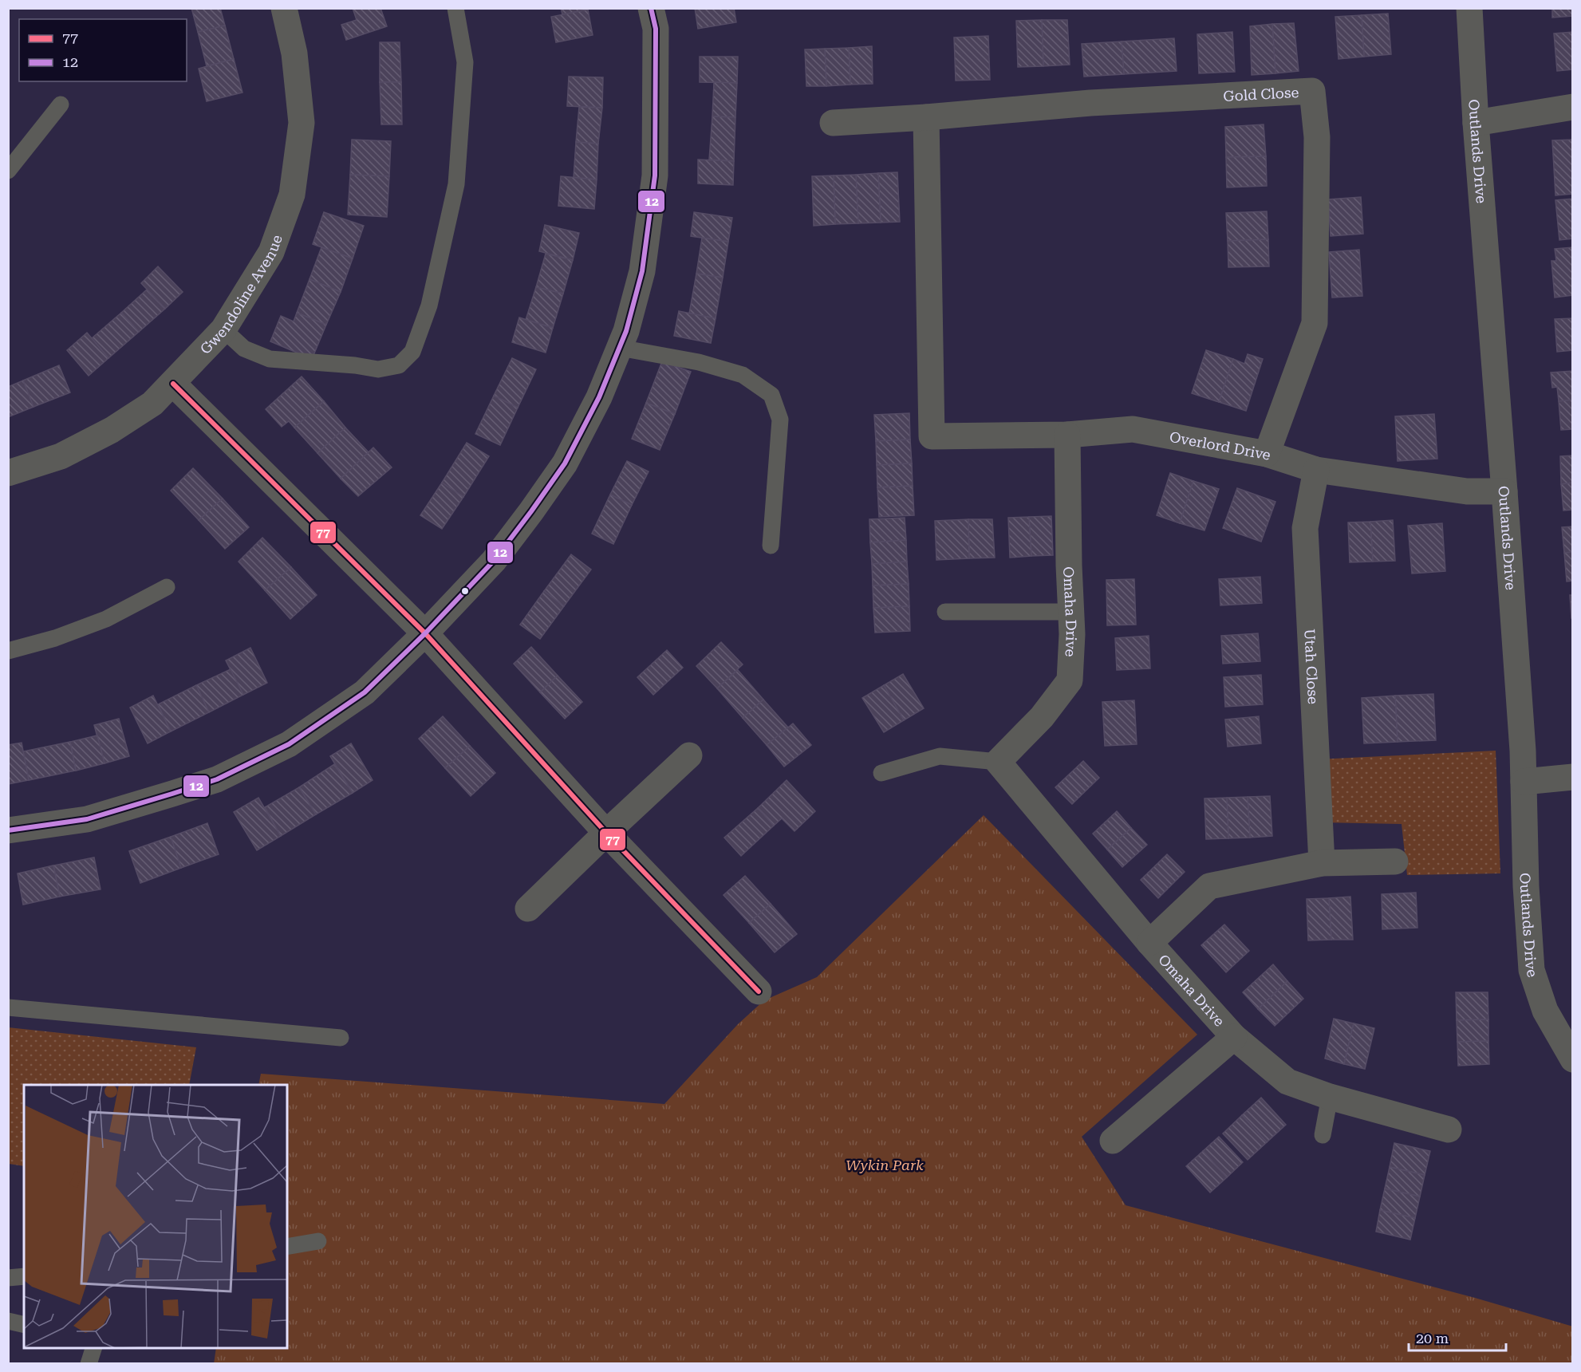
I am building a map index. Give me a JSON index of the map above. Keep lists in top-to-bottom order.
{
  "streets": {
    "street": [
      "Gold Close",
      "Outlands Drive",
      "Gwendoline Avenue",
      "Overlord Drive",
      "Omaha Drive",
      "Utah Close"
    ]
  },
  "crossings": [
    ["Gold Close", "Overlord Drive"],
    ["Outlands Drive", "Overlord Drive"],
    ["Overlord Drive", "Omaha Drive"],
    ["Overlord Drive", "Utah Close"]
  ],
  "parks": ["Wykin Park"],
  "lines": ["transit line 12", "transit line 77"],
  "legend": ["77", "12"],
  "scale_bar": "20 m"
}
